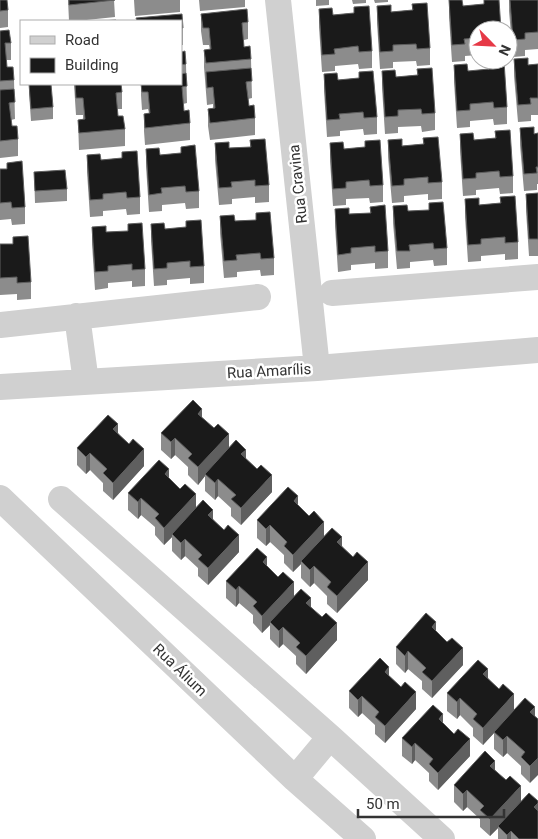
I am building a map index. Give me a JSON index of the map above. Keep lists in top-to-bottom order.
{
  "streets": {
    "street": ["Rua Cravina", "Rua Amarílis", "Rua Álium"]
  },
  "crossings": [
    ["Rua Cravina", "Rua Amarílis"]
  ],
  "legend": ["Road", "Building"],
  "scale_bar": "50 m",
  "north": "bottom right"
}
